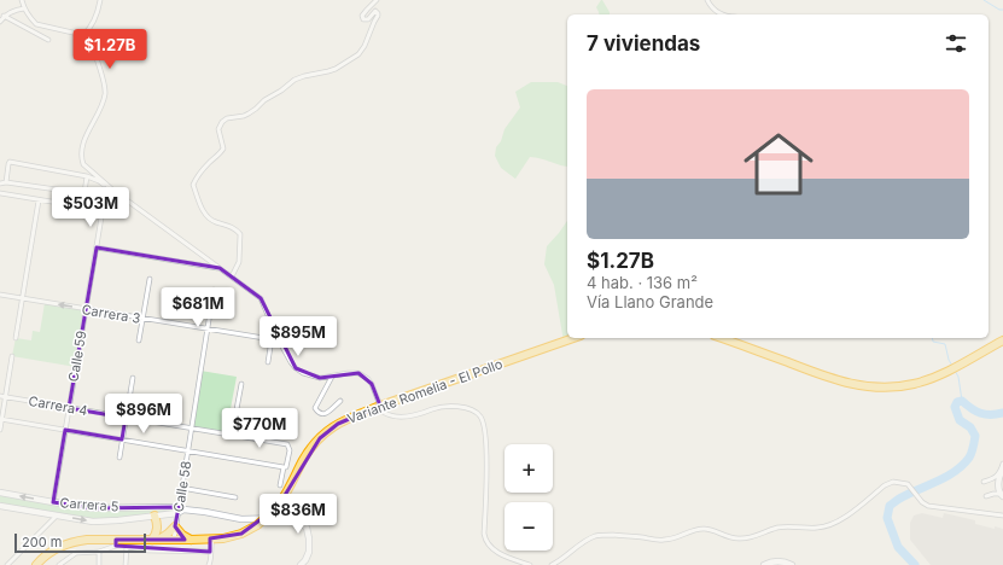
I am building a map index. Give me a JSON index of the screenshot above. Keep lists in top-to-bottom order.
{
  "streets": {
    "highway": ["Variante Romelia - El Pollo"],
    "main road": ["Carrera 5"],
    "street": [
      "Carrera 3",
      "Calle 59",
      "Carrera 4",
      "Calle 58"
    ]
  },
  "crossings": [
    ["Carrera 3", "Calle 59"],
    ["Carrera 3", "Calle 58"],
    ["Calle 59", "Carrera 4"],
    ["Calle 59", "Carrera 5"],
    ["Variante Romelia - El Pollo", "Calle 58"],
    ["Carrera 4", "Calle 58"],
    ["Calle 58", "Carrera 5"]
  ],
  "scale_bar": "200 m",
  "page": {
    "heading": "7 viviendas",
    "price": [
      "$1.27B",
      "$503M",
      "$681M",
      "$895M",
      "$896M",
      "$770M",
      "$836M"
    ],
    "list": [
      {
        "name": "$1.27B",
        "note": "4 hab. · 136 m² · Vía Llano Grande"
      }
    ],
    "map_buttons": ["+", "−"],
    "scale": "200 m"
  }
}
